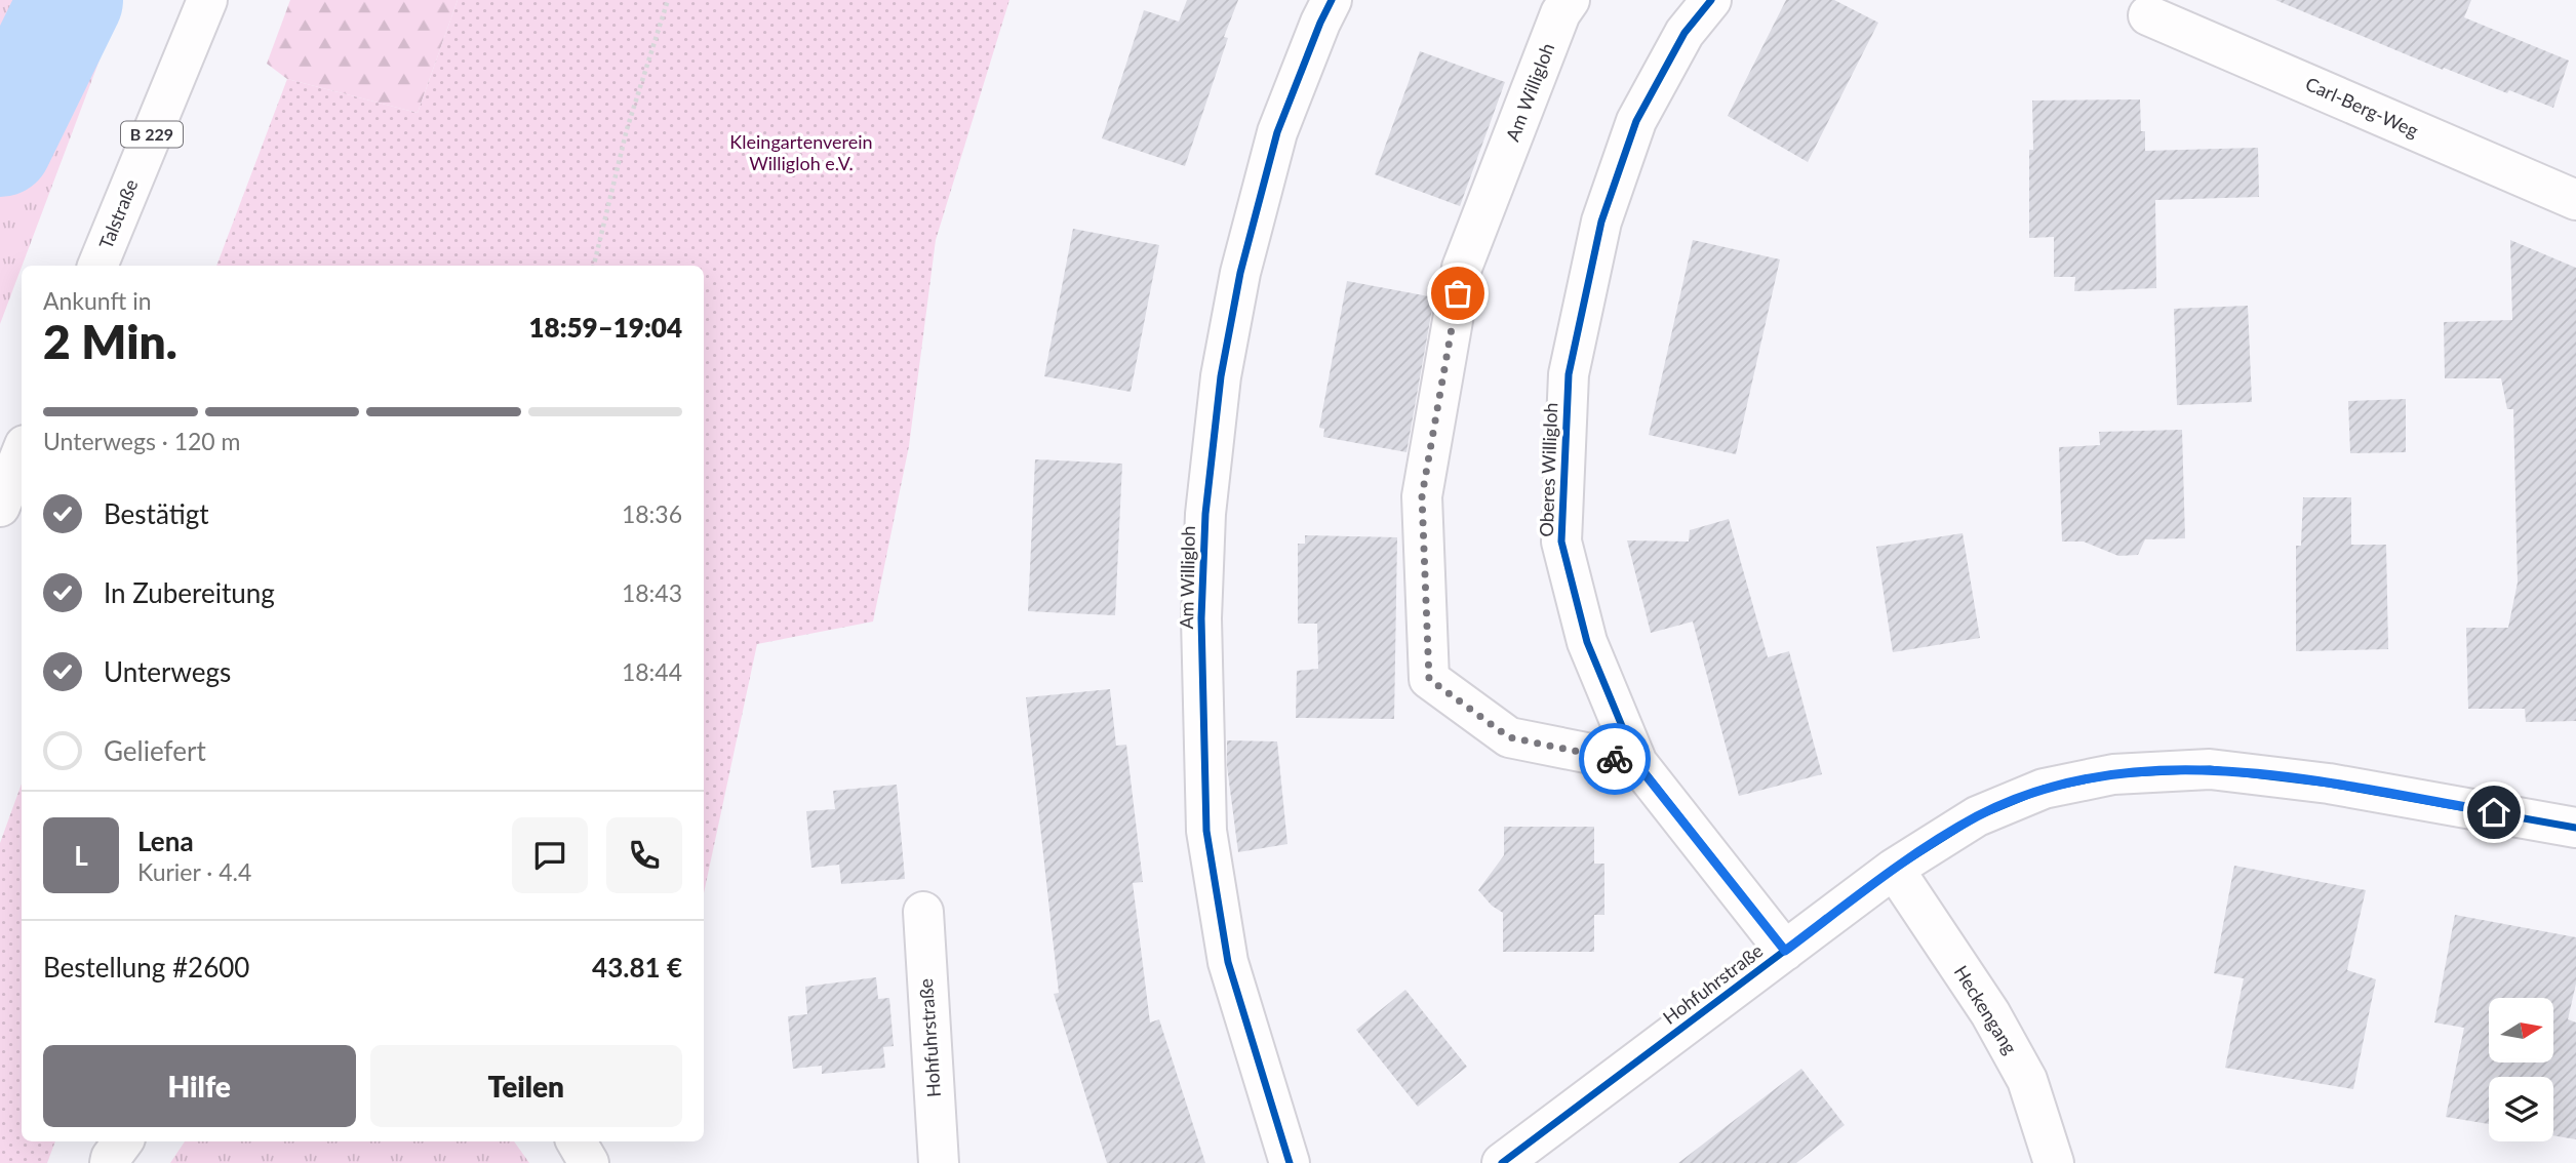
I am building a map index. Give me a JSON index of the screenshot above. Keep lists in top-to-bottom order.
{
  "streets": {
    "street": [
      "Am Willigloh",
      "Carl-Berg-Weg",
      "B 229",
      "Talstraße",
      "Oberes Willigloh",
      "Hohfuhrstraße",
      "Heckengang"
    ]
  },
  "crossings": [
    ["Am Willigloh", "Oberes Willigloh"],
    ["Oberes Willigloh", "Hohfuhrstraße"],
    ["Hohfuhrstraße", "Heckengang"]
  ],
  "parks": ["Kleingartenverein Willigloh e.V."],
  "north": "right",
  "page": {
    "heading": ["2 Min.", "Ankunft in", "18:59–19:04"],
    "panel": [
      "Lena",
      "Kurier · 4.4",
      "Bestellung #2600",
      "43.81 €"
    ],
    "bar": "Unterwegs · 120 m",
    "list": [
      ["Bestätigt", "18:36"],
      ["In Zubereitung", "18:43"],
      ["Unterwegs", "18:44"],
      "Geliefert"
    ],
    "round": "L",
    "buttons": ["Hilfe", "Teilen"]
  }
}
